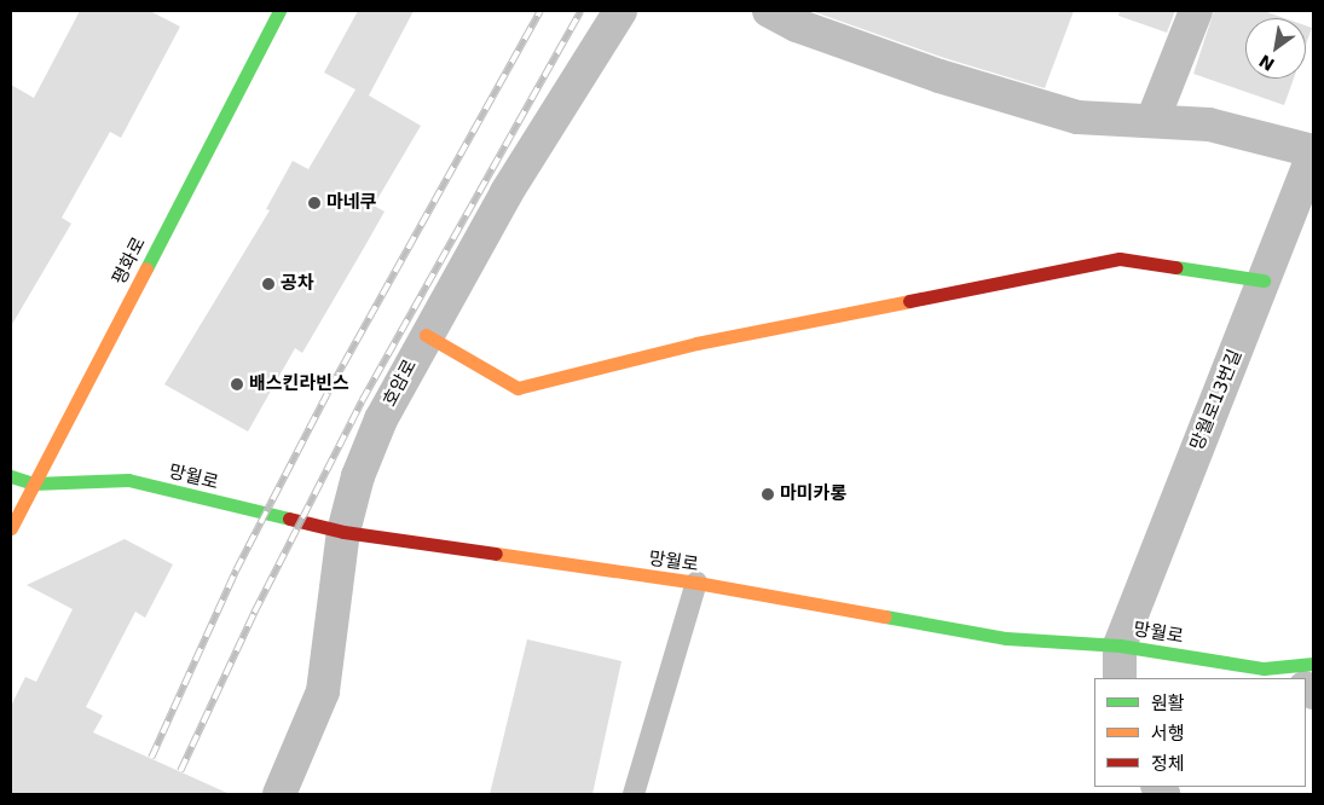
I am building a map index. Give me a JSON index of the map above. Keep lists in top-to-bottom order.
{
  "streets": {
    "street": [
      "평화로",
      "호암로",
      "망월로13번길",
      "망월로"
    ]
  },
  "crossings": [
    ["평화로", "망월로"],
    ["호암로", "망월로"],
    ["망월로13번길", "망월로"]
  ],
  "places": [
    "마네쿠",
    "공차",
    "배스킨라빈스",
    "마미카롱"
  ],
  "legend": ["원활", "서행", "정체"],
  "north": "bottom left"
}
